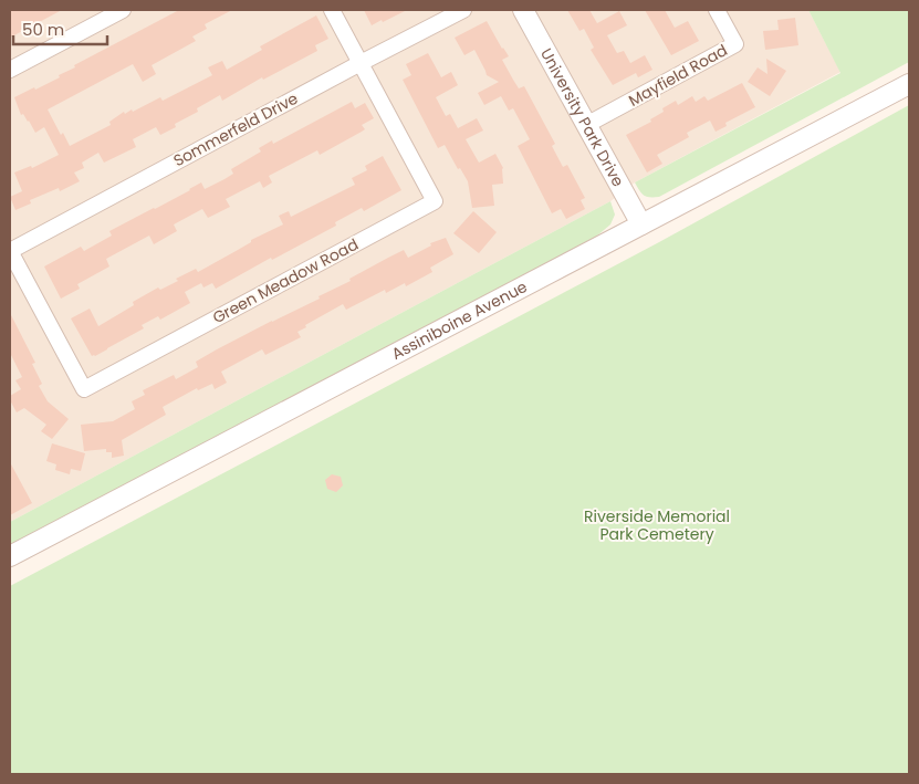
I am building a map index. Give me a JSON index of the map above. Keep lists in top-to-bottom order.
{
  "streets": {
    "street": [
      "Mayfield Road",
      "University Park Drive",
      "Sommerfeld Drive",
      "Green Meadow Road",
      "Assiniboine Avenue"
    ]
  },
  "crossings": [
    ["Mayfield Road", "University Park Drive"],
    ["University Park Drive", "Assiniboine Avenue"],
    ["Sommerfeld Drive", "Green Meadow Road"]
  ],
  "parks": ["Riverside Memorial Park Cemetery"],
  "scale_bar": "50 m"
}
